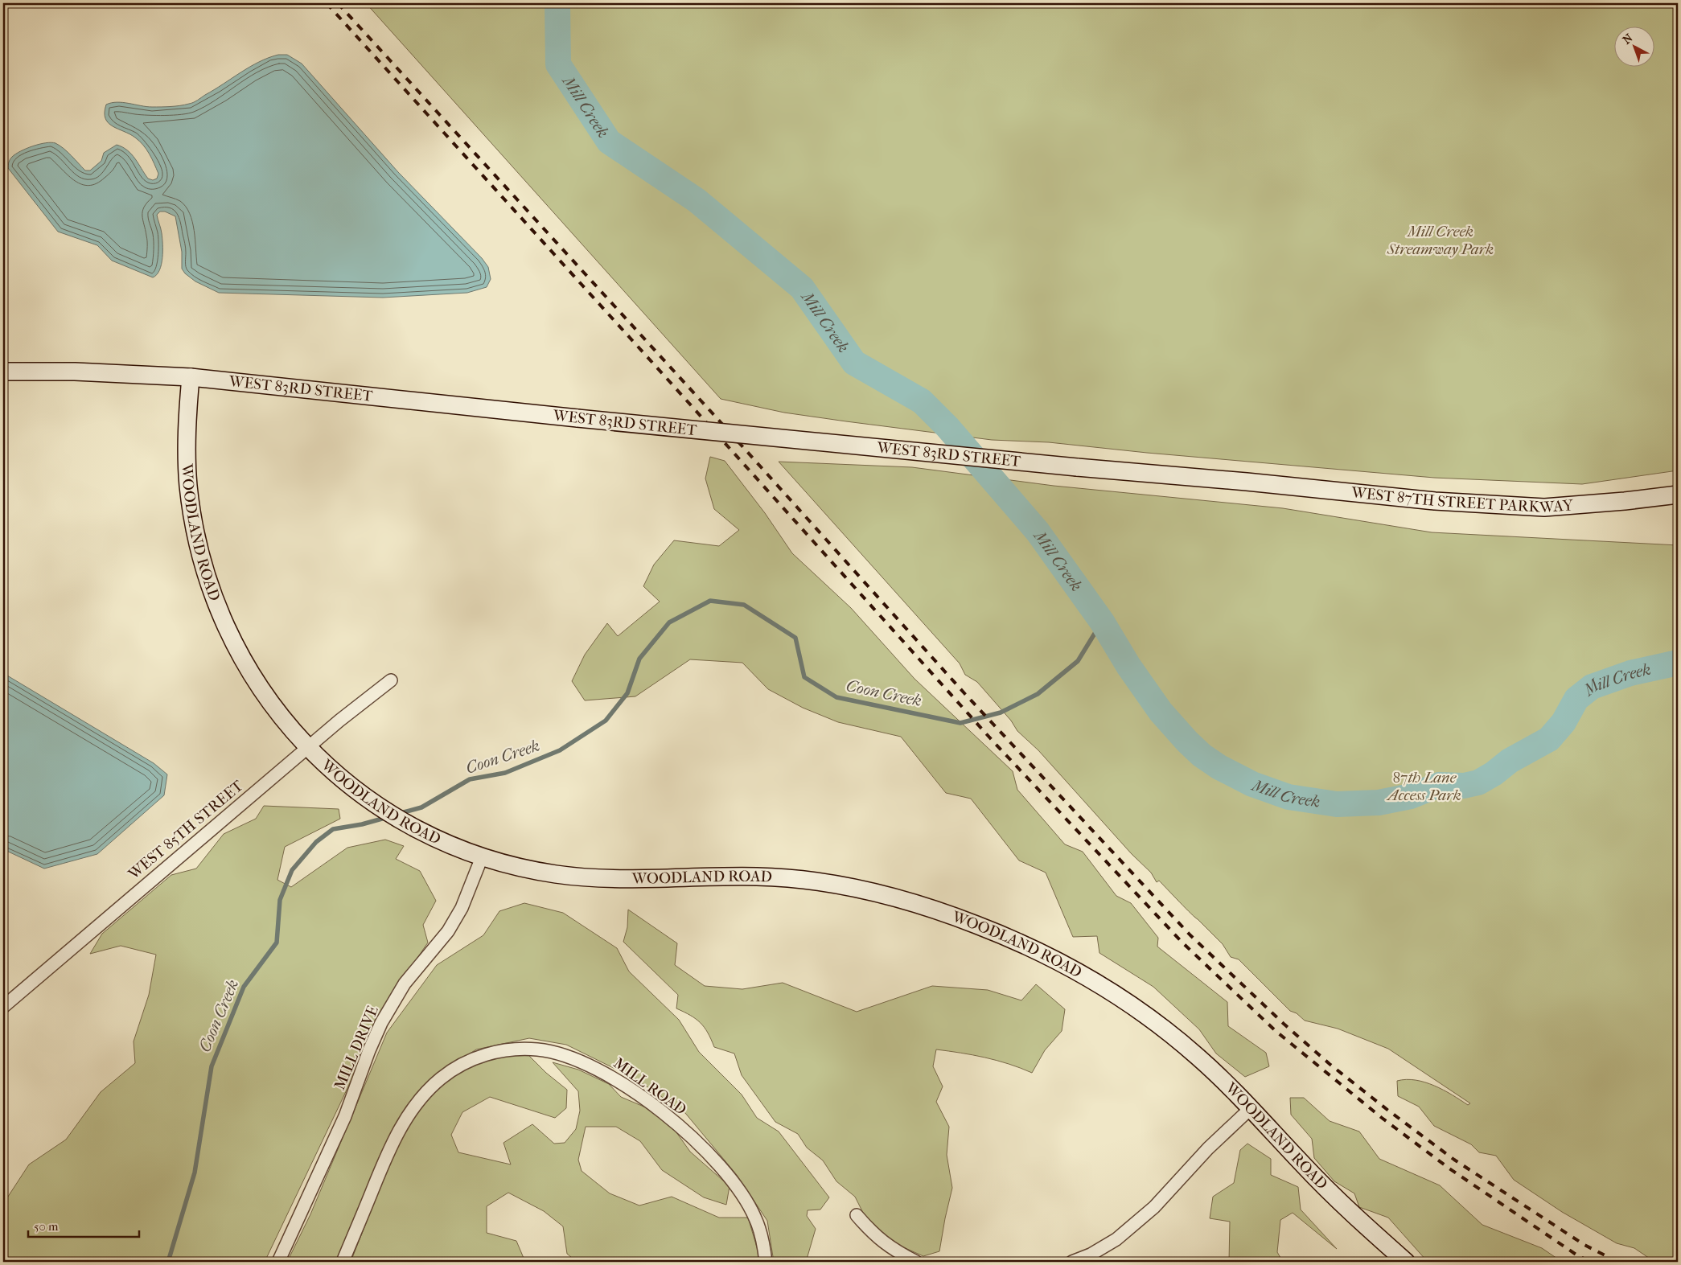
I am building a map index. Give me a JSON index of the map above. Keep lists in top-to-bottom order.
{
  "streets": {
    "main road": ["WEST 83RD STREET", "WEST 87TH STREET PARKWAY", "WOODLAND ROAD"],
    "street": ["WEST 85TH STREET", "MILL DRIVE", "MILL ROAD"]
  },
  "crossings": [
    ["WEST 83RD STREET", "WEST 87TH STREET PARKWAY"],
    ["WEST 83RD STREET", "WOODLAND ROAD"],
    ["WOODLAND ROAD", "WEST 85TH STREET"],
    ["WOODLAND ROAD", "MILL DRIVE"]
  ],
  "water": ["Mill Creek", "Coon Creek"],
  "parks": ["Mill Creek Streamway Park", "87th Lane Access Park"],
  "scale_bar": "50 m",
  "north": "top left"
}
